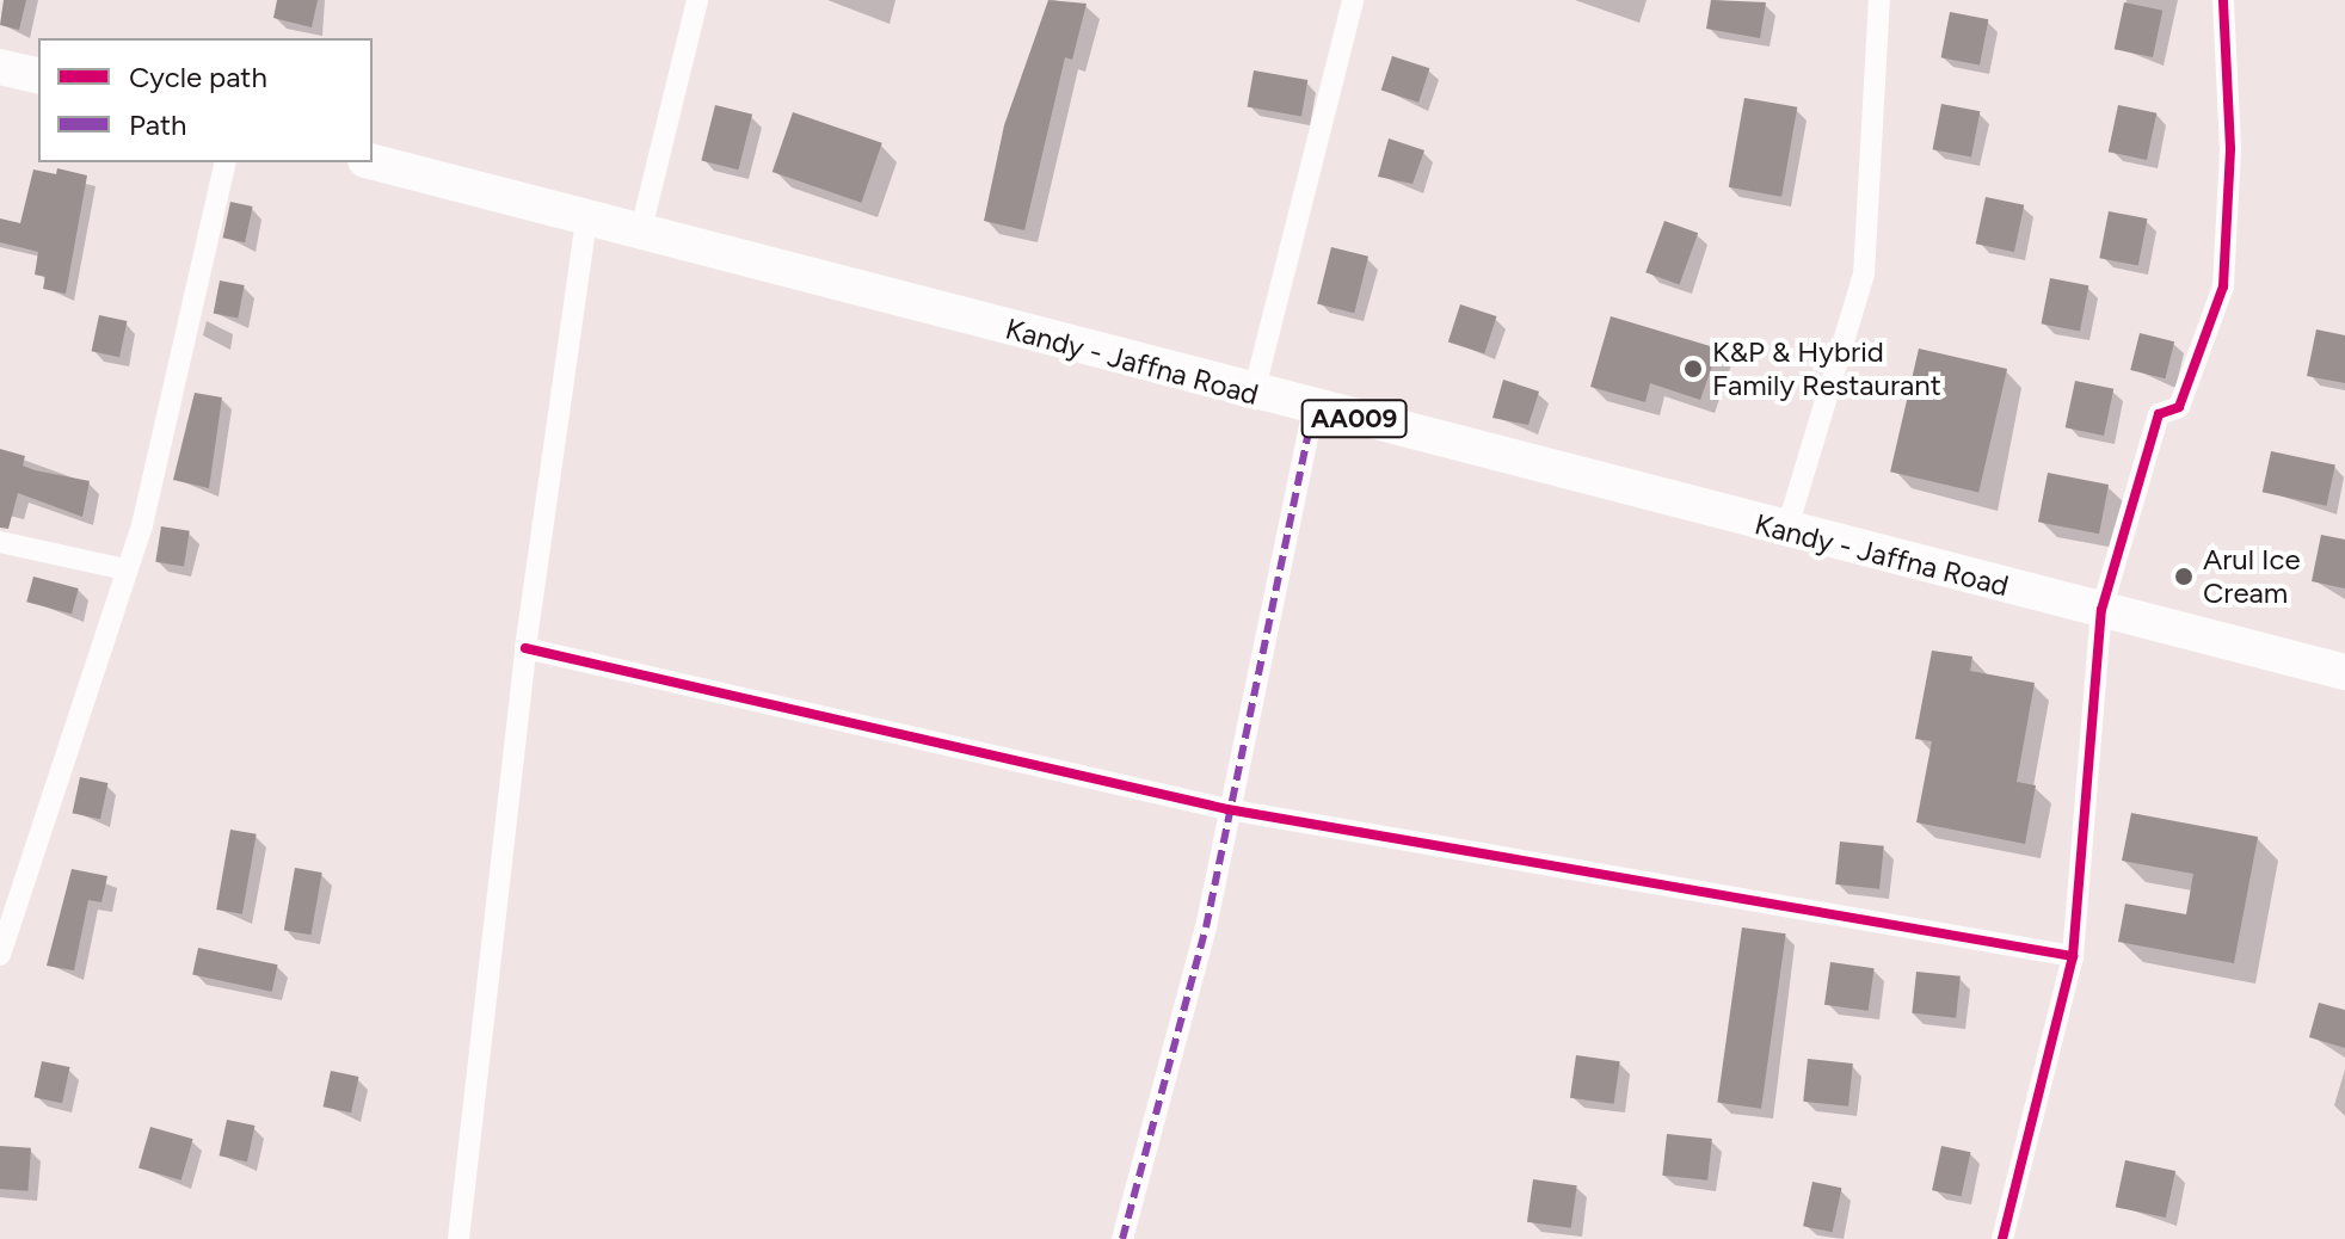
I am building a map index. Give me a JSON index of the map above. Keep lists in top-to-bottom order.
{
  "streets": {
    "highway": ["Kandy - Jaffna Road", "AA009"]
  },
  "places": ["K&P & Hybrid Family Restaurant", "Arul Ice Cream"],
  "legend": ["Cycle path", "Path"]
}
